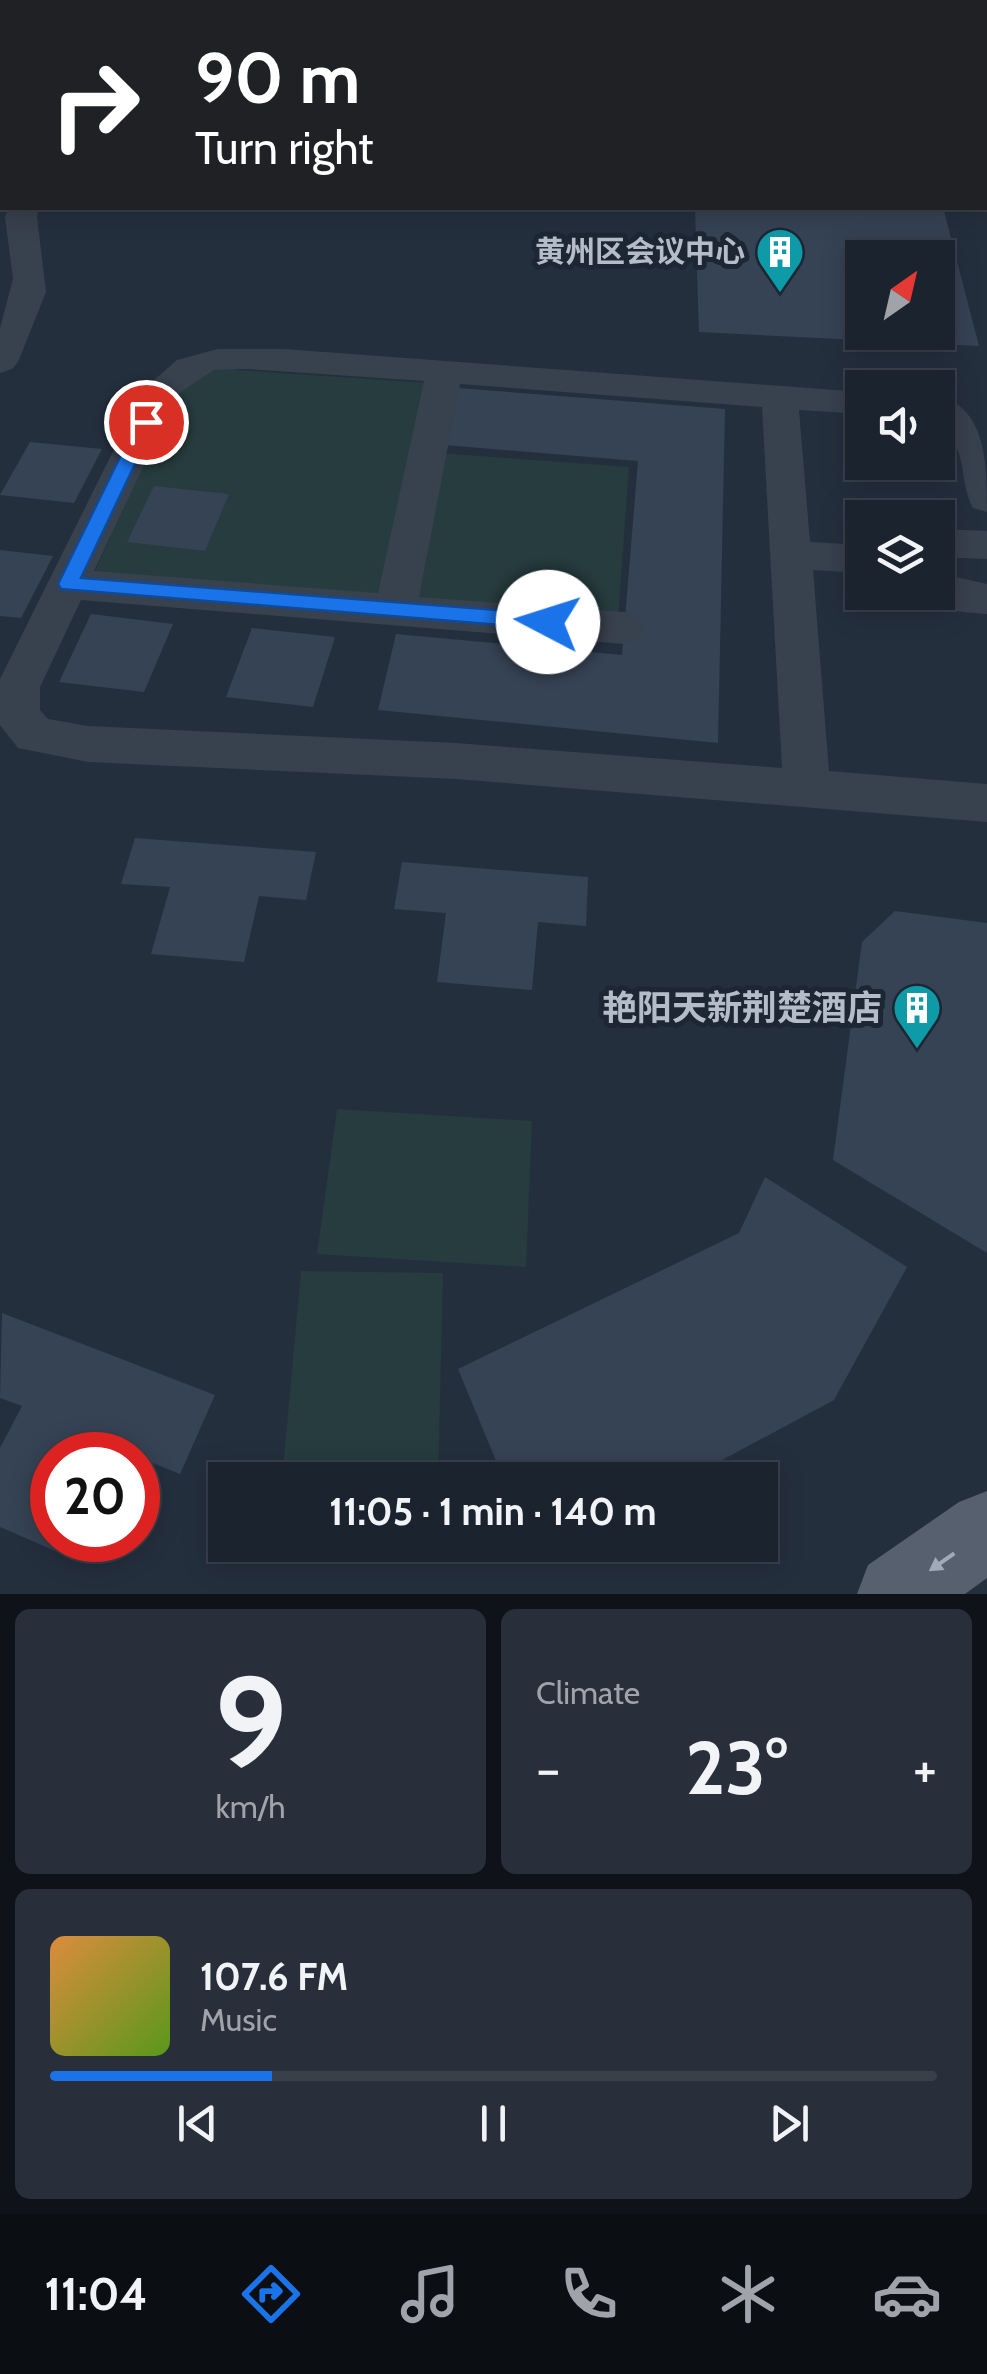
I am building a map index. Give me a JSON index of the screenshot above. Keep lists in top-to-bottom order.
{
  "places": {
    "building": ["黄州区会议中心", "艳阳天新荆楚酒店"]
  },
  "north": "top right",
  "page": {
    "turn": ["90 m", "Turn right"],
    "limit": "20",
    "trip": "11:05 · 1 min · 140 m",
    "tile": [
      ["9", "km/h"],
      "Climate"
    ],
    "heat": ["−", "23°", "+"],
    "song": ["107.6 FM", "Music"],
    "tabs": "11:04"
  }
}
